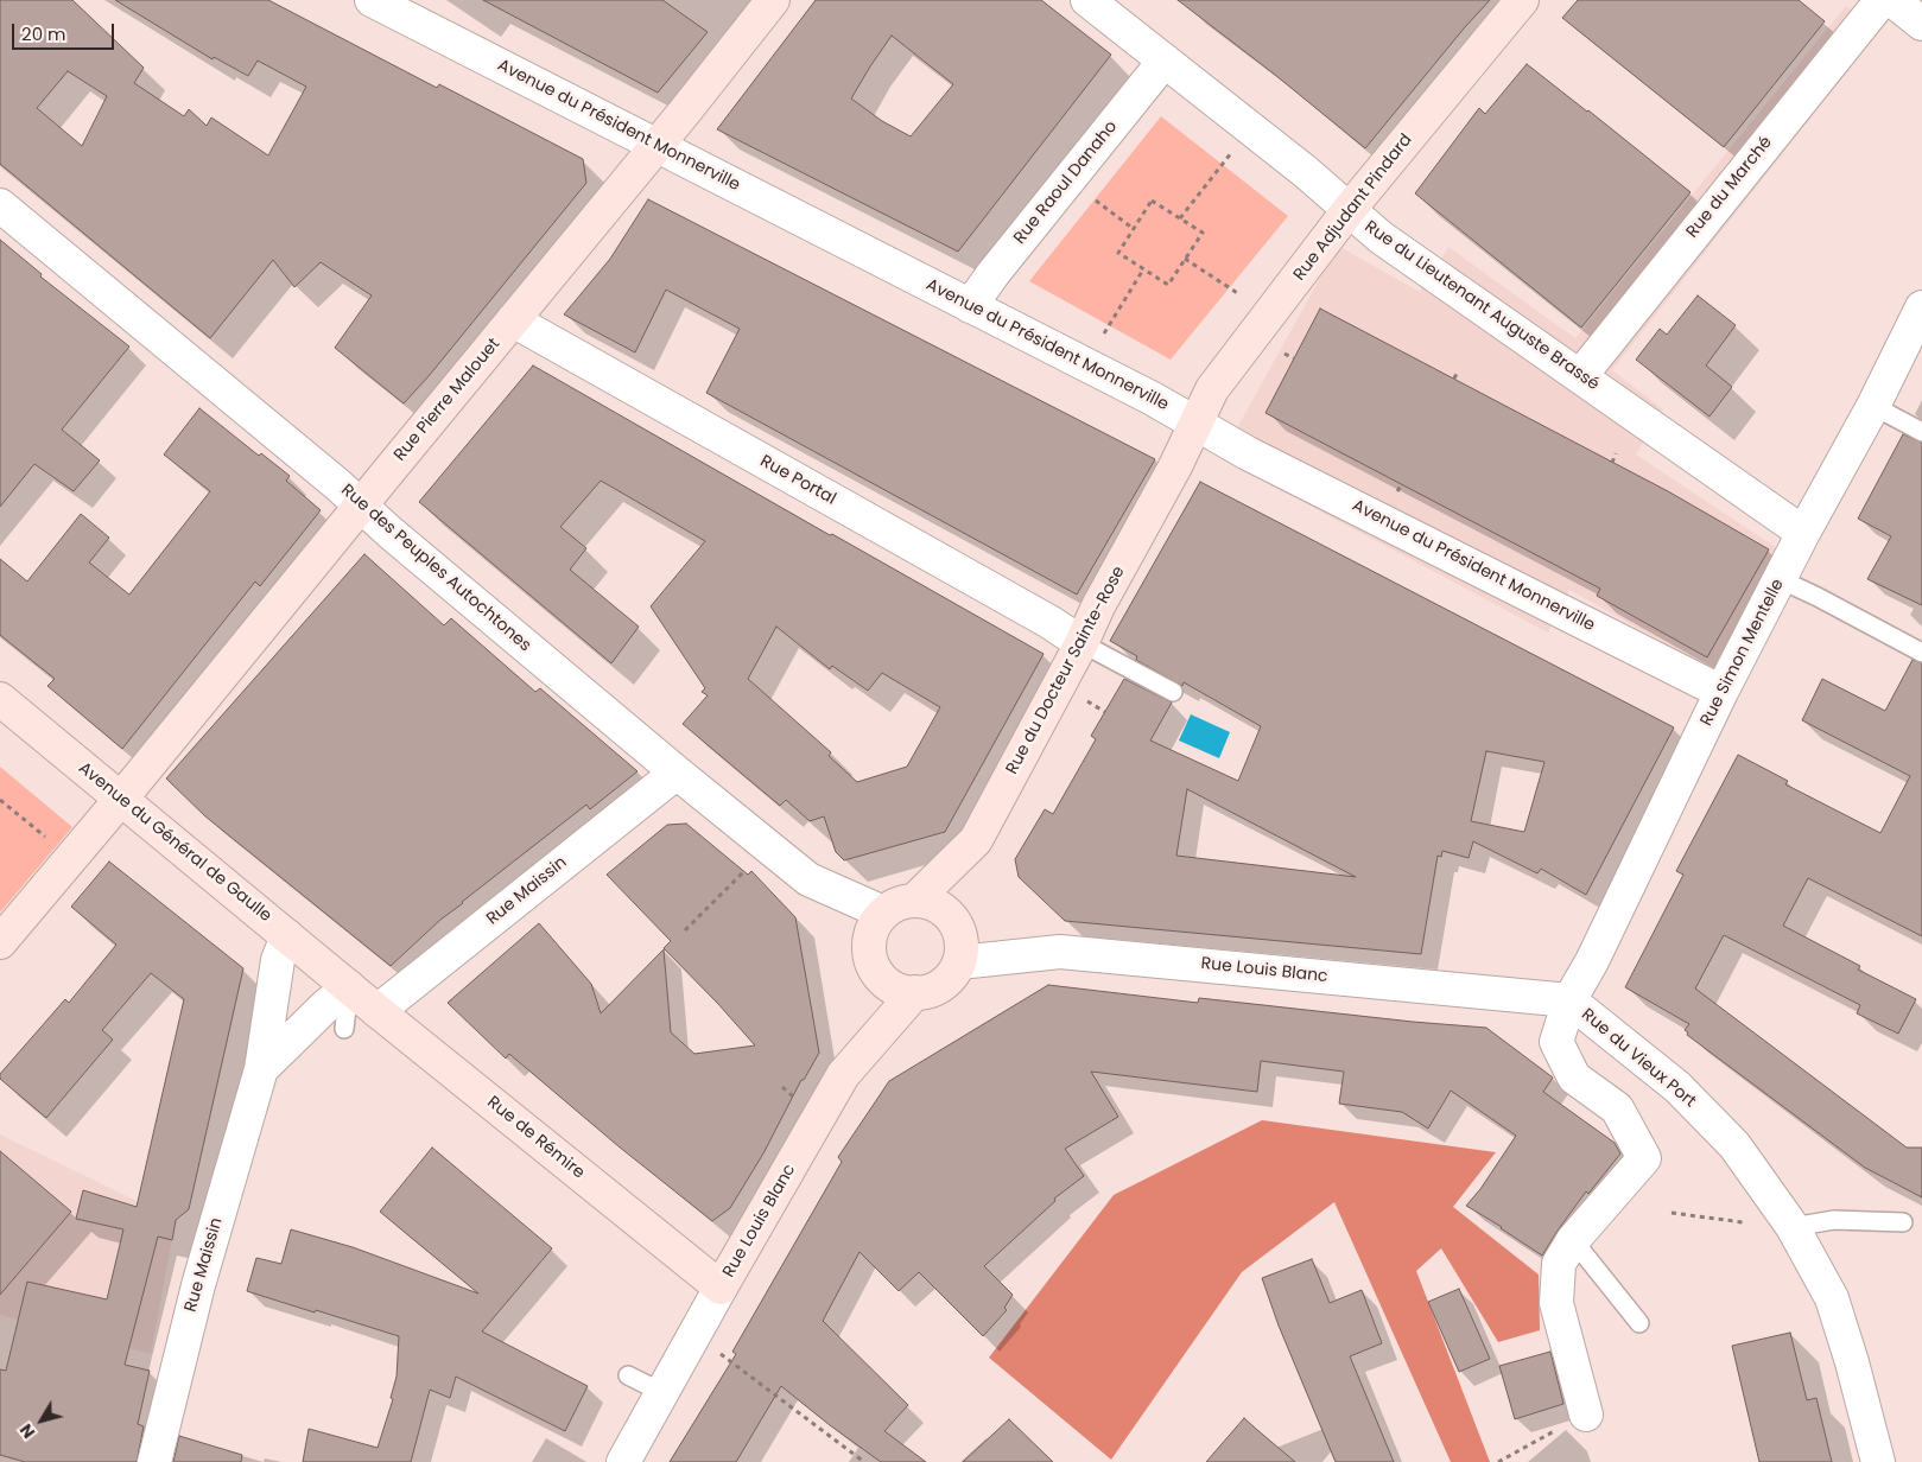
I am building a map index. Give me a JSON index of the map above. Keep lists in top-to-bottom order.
{
  "streets": {
    "street": [
      "Avenue du Président Monnerville",
      "Rue Raoul Danaho",
      "Rue du Marché",
      "Rue Adjudant Pindard",
      "Rue du Lieutenant Auguste Brassé",
      "Rue Pierre Malouet",
      "Rue Portal",
      "Rue des Peuples Autochtones",
      "Rue Simon Mentelle",
      "Rue du Docteur Sainte-Rose",
      "Avenue du Général de Gaulle",
      "Rue Maissin",
      "Rue Louis Blanc",
      "Rue du Vieux Port",
      "Rue de Rémire"
    ]
  },
  "crossings": [
    ["Avenue du Président Monnerville", "Rue Raoul Danaho"],
    ["Avenue du Président Monnerville", "Rue Adjudant Pindard"],
    ["Avenue du Président Monnerville", "Rue Pierre Malouet"],
    ["Avenue du Président Monnerville", "Rue Simon Mentelle"],
    ["Avenue du Président Monnerville", "Rue du Docteur Sainte-Rose"],
    ["Rue Raoul Danaho", "Rue du Lieutenant Auguste Brassé"],
    ["Rue du Marché", "Rue du Lieutenant Auguste Brassé"],
    ["Rue Adjudant Pindard", "Rue du Lieutenant Auguste Brassé"],
    ["Rue Adjudant Pindard", "Rue du Docteur Sainte-Rose"],
    ["Rue du Lieutenant Auguste Brassé", "Rue Simon Mentelle"],
    ["Rue Pierre Malouet", "Rue Portal"],
    ["Rue Pierre Malouet", "Rue des Peuples Autochtones"],
    ["Rue Pierre Malouet", "Avenue du Général de Gaulle"],
    ["Rue Portal", "Rue du Docteur Sainte-Rose"],
    ["Rue des Peuples Autochtones", "Rue du Docteur Sainte-Rose"],
    ["Rue des Peuples Autochtones", "Rue Maissin"],
    ["Rue des Peuples Autochtones", "Rue Louis Blanc"],
    ["Rue Simon Mentelle", "Rue Louis Blanc"],
    ["Rue Simon Mentelle", "Rue du Vieux Port"],
    ["Rue du Docteur Sainte-Rose", "Rue Louis Blanc"],
    ["Avenue du Général de Gaulle", "Rue Maissin"],
    ["Avenue du Général de Gaulle", "Rue de Rémire"],
    ["Rue Maissin", "Rue de Rémire"],
    ["Rue Louis Blanc", "Rue du Vieux Port"],
    ["Rue Louis Blanc", "Rue de Rémire"]
  ],
  "scale_bar": "20 m",
  "north": "bottom left"
}
